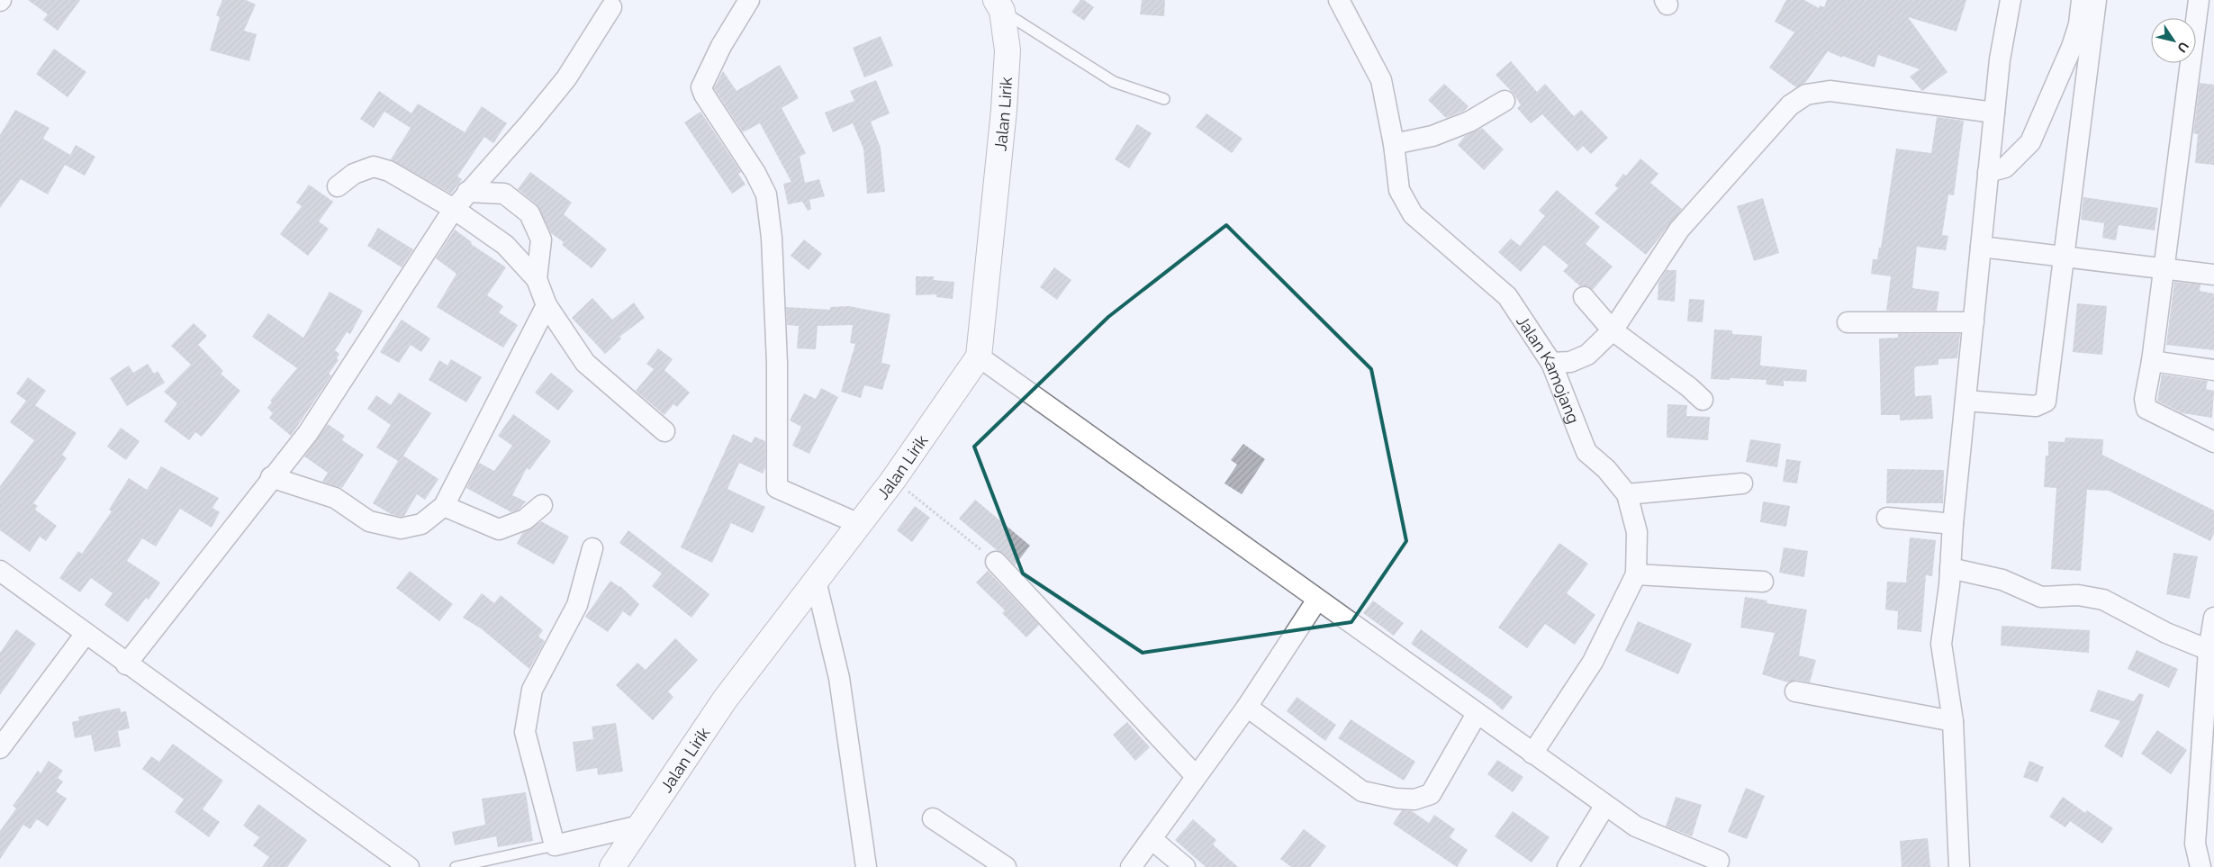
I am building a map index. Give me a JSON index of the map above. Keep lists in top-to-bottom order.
{
  "streets": {
    "main road": ["Jalan Lirik"],
    "street": ["Jalan Kamojang"]
  },
  "north": "bottom right"
}
